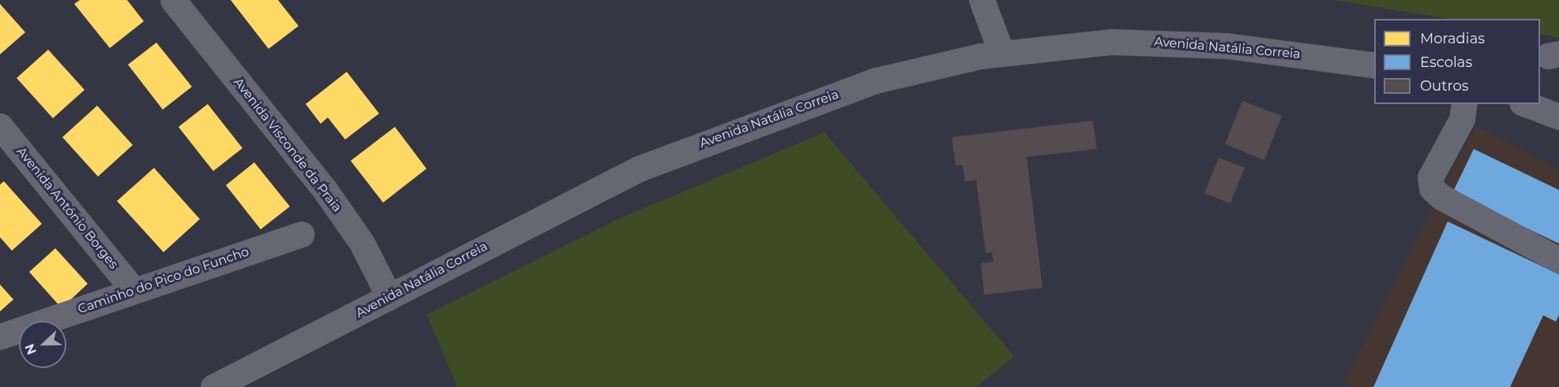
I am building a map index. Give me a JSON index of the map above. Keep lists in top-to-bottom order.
{
  "streets": {
    "street": [
      "Avenida Natália Correia",
      "Avenida Visconde da Praia",
      "Avenida António Borges",
      "Caminho do Pico do Funcho"
    ]
  },
  "crossings": [
    ["Avenida Natália Correia", "Avenida Visconde da Praia"],
    ["Avenida António Borges", "Caminho do Pico do Funcho"]
  ],
  "legend": ["Moradias", "Escolas", "Outros"],
  "north": "left"
}
